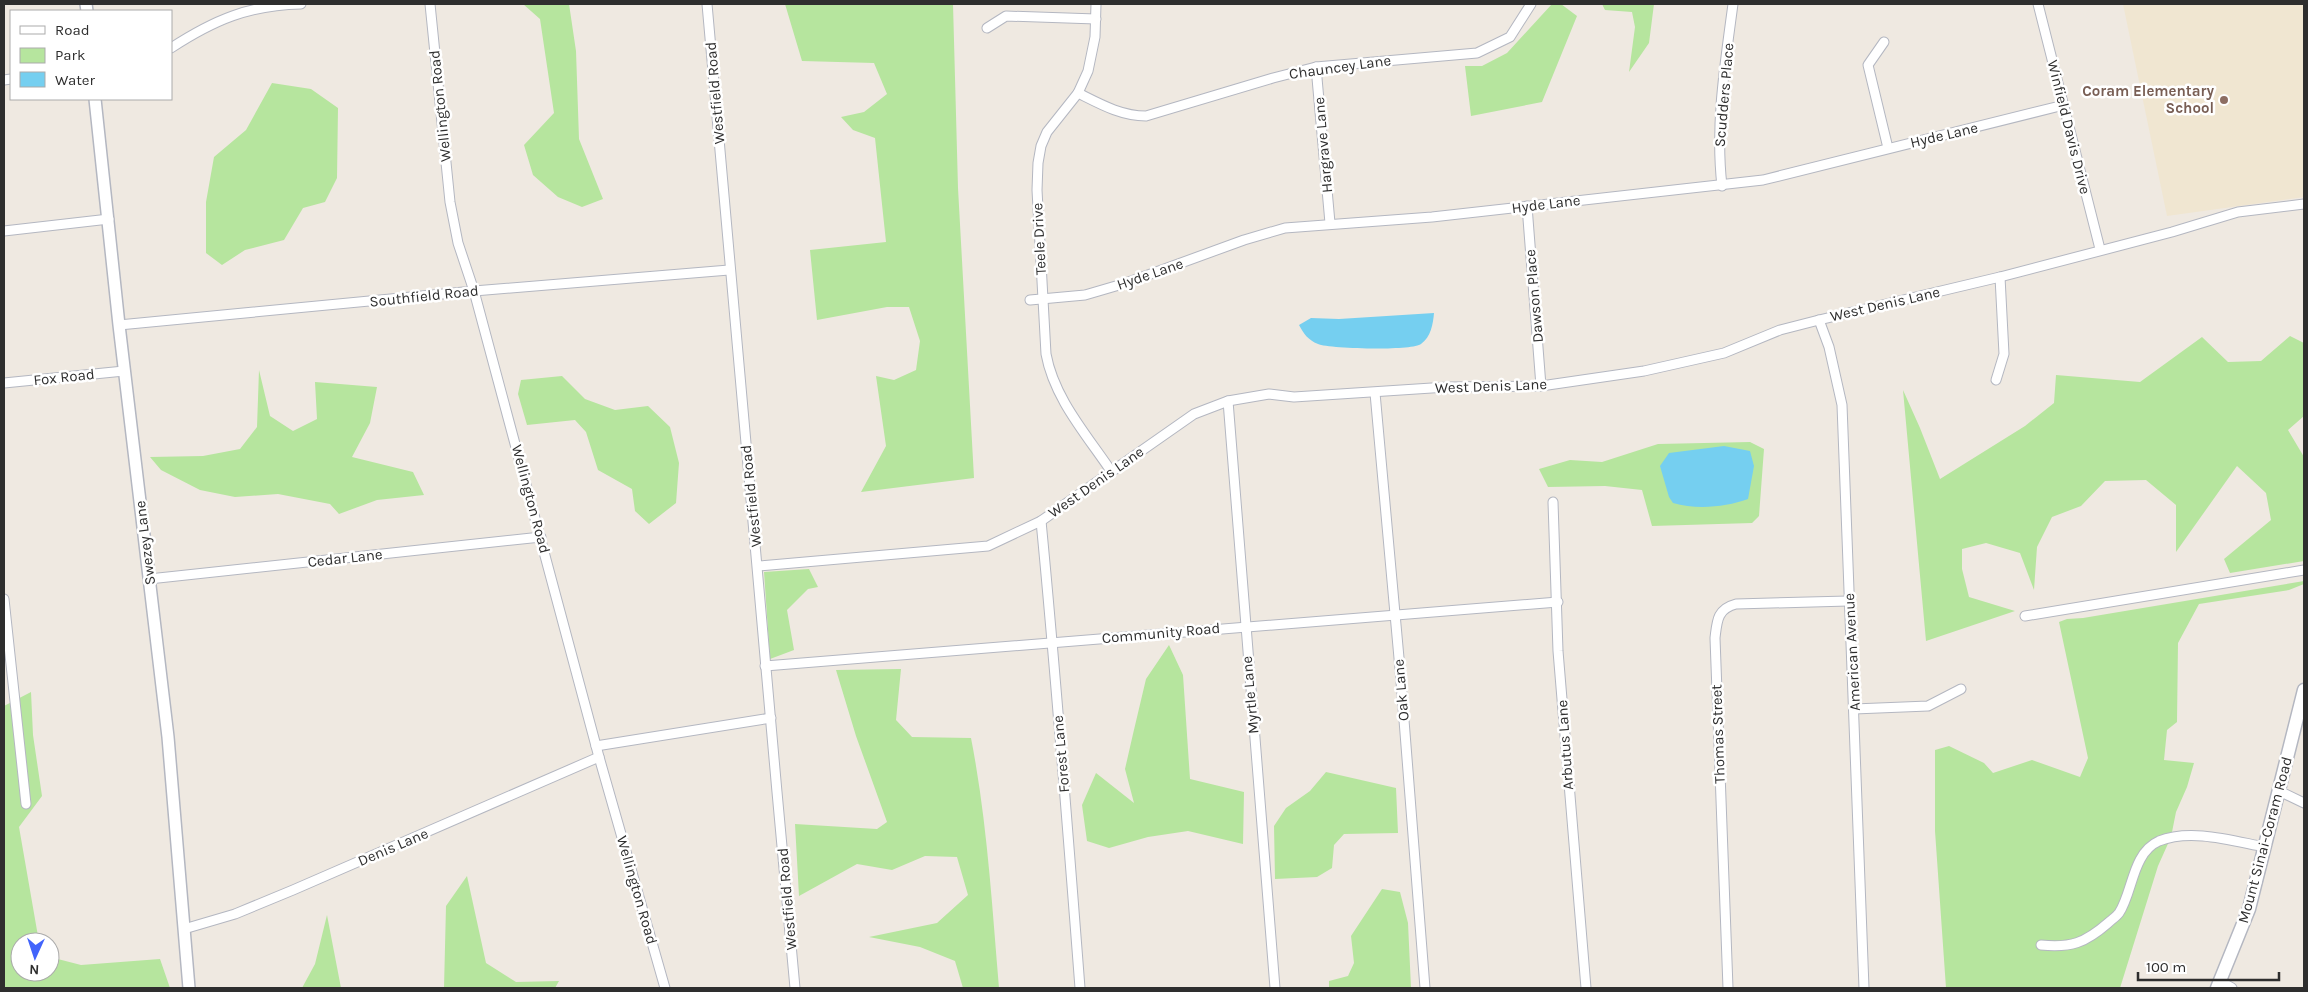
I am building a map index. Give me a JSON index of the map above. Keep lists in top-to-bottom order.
{
  "streets": {
    "main road": ["Mount Sinai-Coram Road"],
    "street": [
      "Chauncey Lane",
      "Westfield Road",
      "Scudders Place",
      "Wellington Road",
      "Winfield Davis Drive",
      "Hyde Lane",
      "Hargrave Lane",
      "Teele Drive",
      "Southfield Road",
      "Dawson Place",
      "West Denis Lane",
      "Fox Road",
      "Swezey Lane",
      "Cedar Lane",
      "Community Road",
      "American Avenue",
      "Oak Lane",
      "Myrtle Lane",
      "Thomas Street",
      "Arbutus Lane",
      "Forest Lane",
      "Denis Lane"
    ]
  },
  "crossings": [
    ["Chauncey Lane", "Hargrave Lane"],
    ["Chauncey Lane", "Teele Drive"],
    ["Westfield Road", "Southfield Road"],
    ["Westfield Road", "West Denis Lane"],
    ["Westfield Road", "Community Road"],
    ["Scudders Place", "Hyde Lane"],
    ["Wellington Road", "Southfield Road"],
    ["Wellington Road", "Cedar Lane"],
    ["Wellington Road", "Denis Lane"],
    ["Winfield Davis Drive", "Hyde Lane"],
    ["Winfield Davis Drive", "West Denis Lane"],
    ["Hyde Lane", "Hargrave Lane"],
    ["Hyde Lane", "Teele Drive"],
    ["Hyde Lane", "Dawson Place"],
    ["Teele Drive", "West Denis Lane"],
    ["Southfield Road", "Swezey Lane"],
    ["Dawson Place", "West Denis Lane"],
    ["West Denis Lane", "American Avenue"],
    ["West Denis Lane", "Oak Lane"],
    ["West Denis Lane", "Myrtle Lane"],
    ["West Denis Lane", "Forest Lane"],
    ["Fox Road", "Swezey Lane"],
    ["Swezey Lane", "Cedar Lane"],
    ["Swezey Lane", "Denis Lane"],
    ["Community Road", "Oak Lane"],
    ["Community Road", "Myrtle Lane"],
    ["Community Road", "Arbutus Lane"],
    ["Community Road", "Forest Lane"],
    ["American Avenue", "Thomas Street"]
  ],
  "places": ["Coram Elementary School"],
  "legend": ["Road", "Park", "Water"],
  "scale_bar": "100 m",
  "north": "bottom"
}
